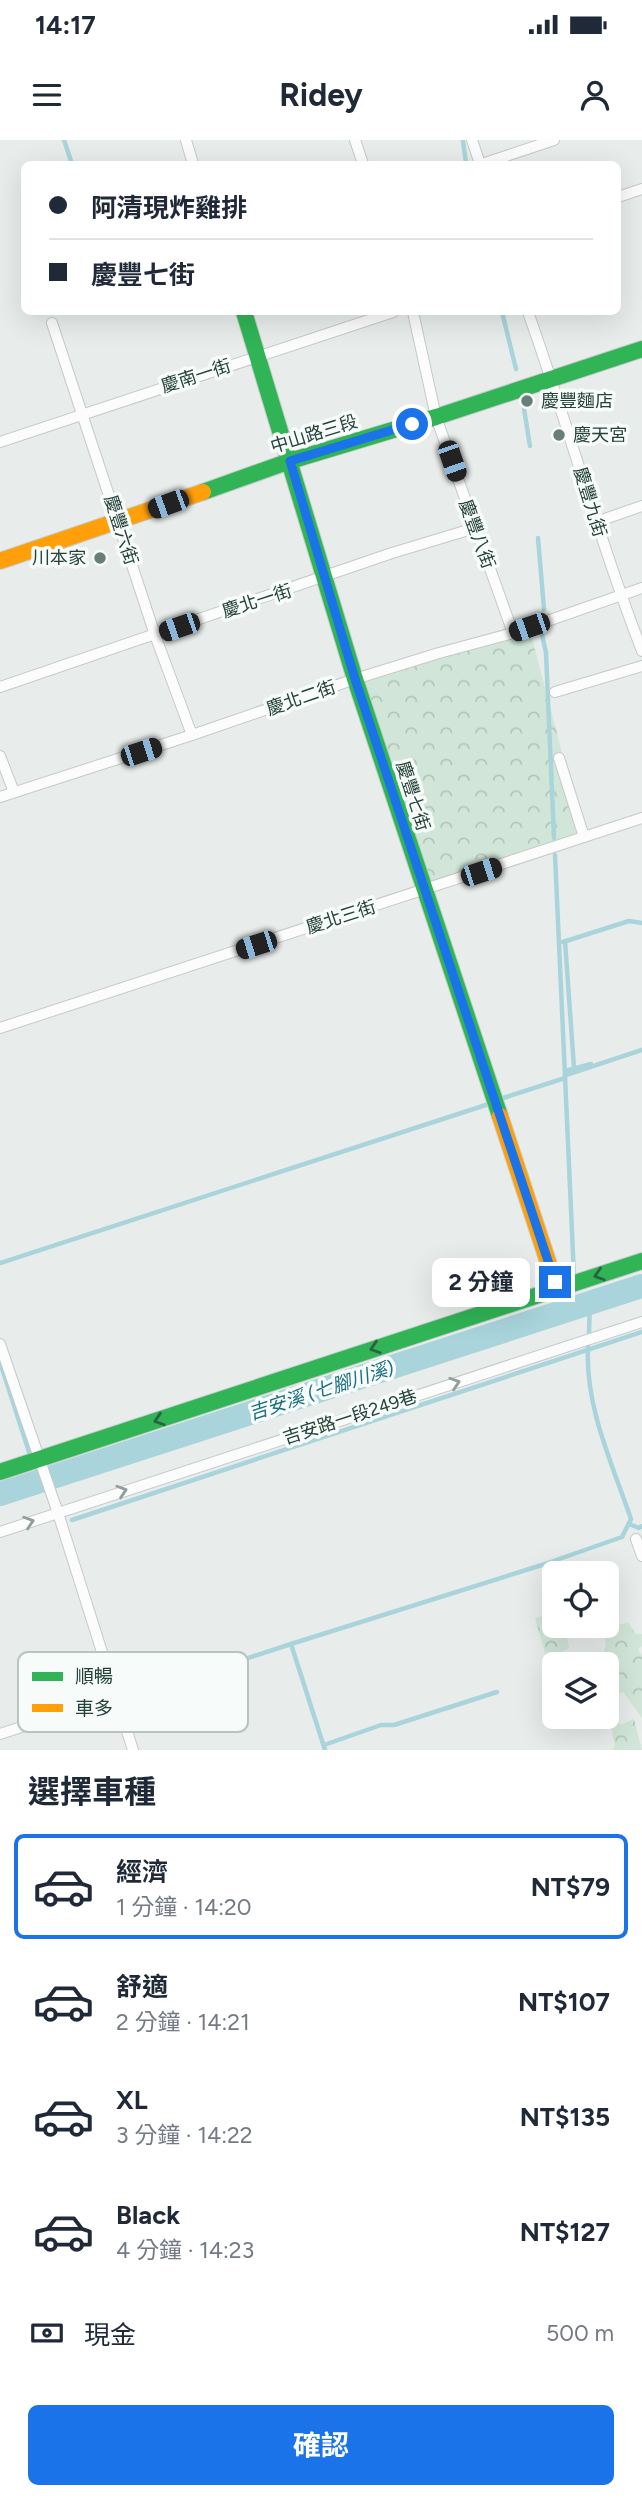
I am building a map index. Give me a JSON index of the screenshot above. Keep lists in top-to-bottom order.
{
  "streets": {
    "street": [
      "慶南一街",
      "中山路三段",
      "慶豐九街",
      "慶豐六街",
      "慶豐八街",
      "慶北一街",
      "慶北二街",
      "慶豐七街",
      "慶北三街",
      "吉安路一段249巷"
    ]
  },
  "crossings": [
    ["慶南一街", "慶豐六街"],
    ["慶南一街", "慶豐七街"],
    ["中山路三段", "慶豐九街"],
    ["中山路三段", "慶豐六街"],
    ["中山路三段", "慶豐八街"],
    ["中山路三段", "慶豐七街"],
    ["慶豐九街", "慶北二街"],
    ["慶豐六街", "慶北一街"],
    ["慶豐六街", "慶北二街"],
    ["慶豐八街", "慶北一街"],
    ["慶豐八街", "慶北二街"],
    ["慶北一街", "慶豐七街"],
    ["慶北二街", "慶豐七街"],
    ["慶豐七街", "慶北三街"]
  ],
  "water": ["吉安溪 (七腳川溪)"],
  "places": ["慶豐麵店", "慶天宮", "川本家"],
  "legend": ["順暢", "車多"],
  "page": {
    "status": "14:17",
    "header": "Ridey",
    "banner": ["阿清現炸雞排", "慶豐七街"],
    "bubble": "2 分鐘",
    "heading": "選擇車種",
    "list": [
      {
        "name": "經濟",
        "note": "1 分鐘 · 14:20",
        "value": "NT$79"
      },
      {
        "name": "舒適",
        "note": "2 分鐘 · 14:21",
        "value": "NT$107"
      },
      {
        "name": "XL",
        "note": "3 分鐘 · 14:22",
        "value": "NT$135"
      },
      {
        "name": "Black",
        "note": "4 分鐘 · 14:23",
        "value": "NT$127"
      }
    ],
    "pay": ["現金", "500 m"],
    "buttons": "確認"
  }
}
